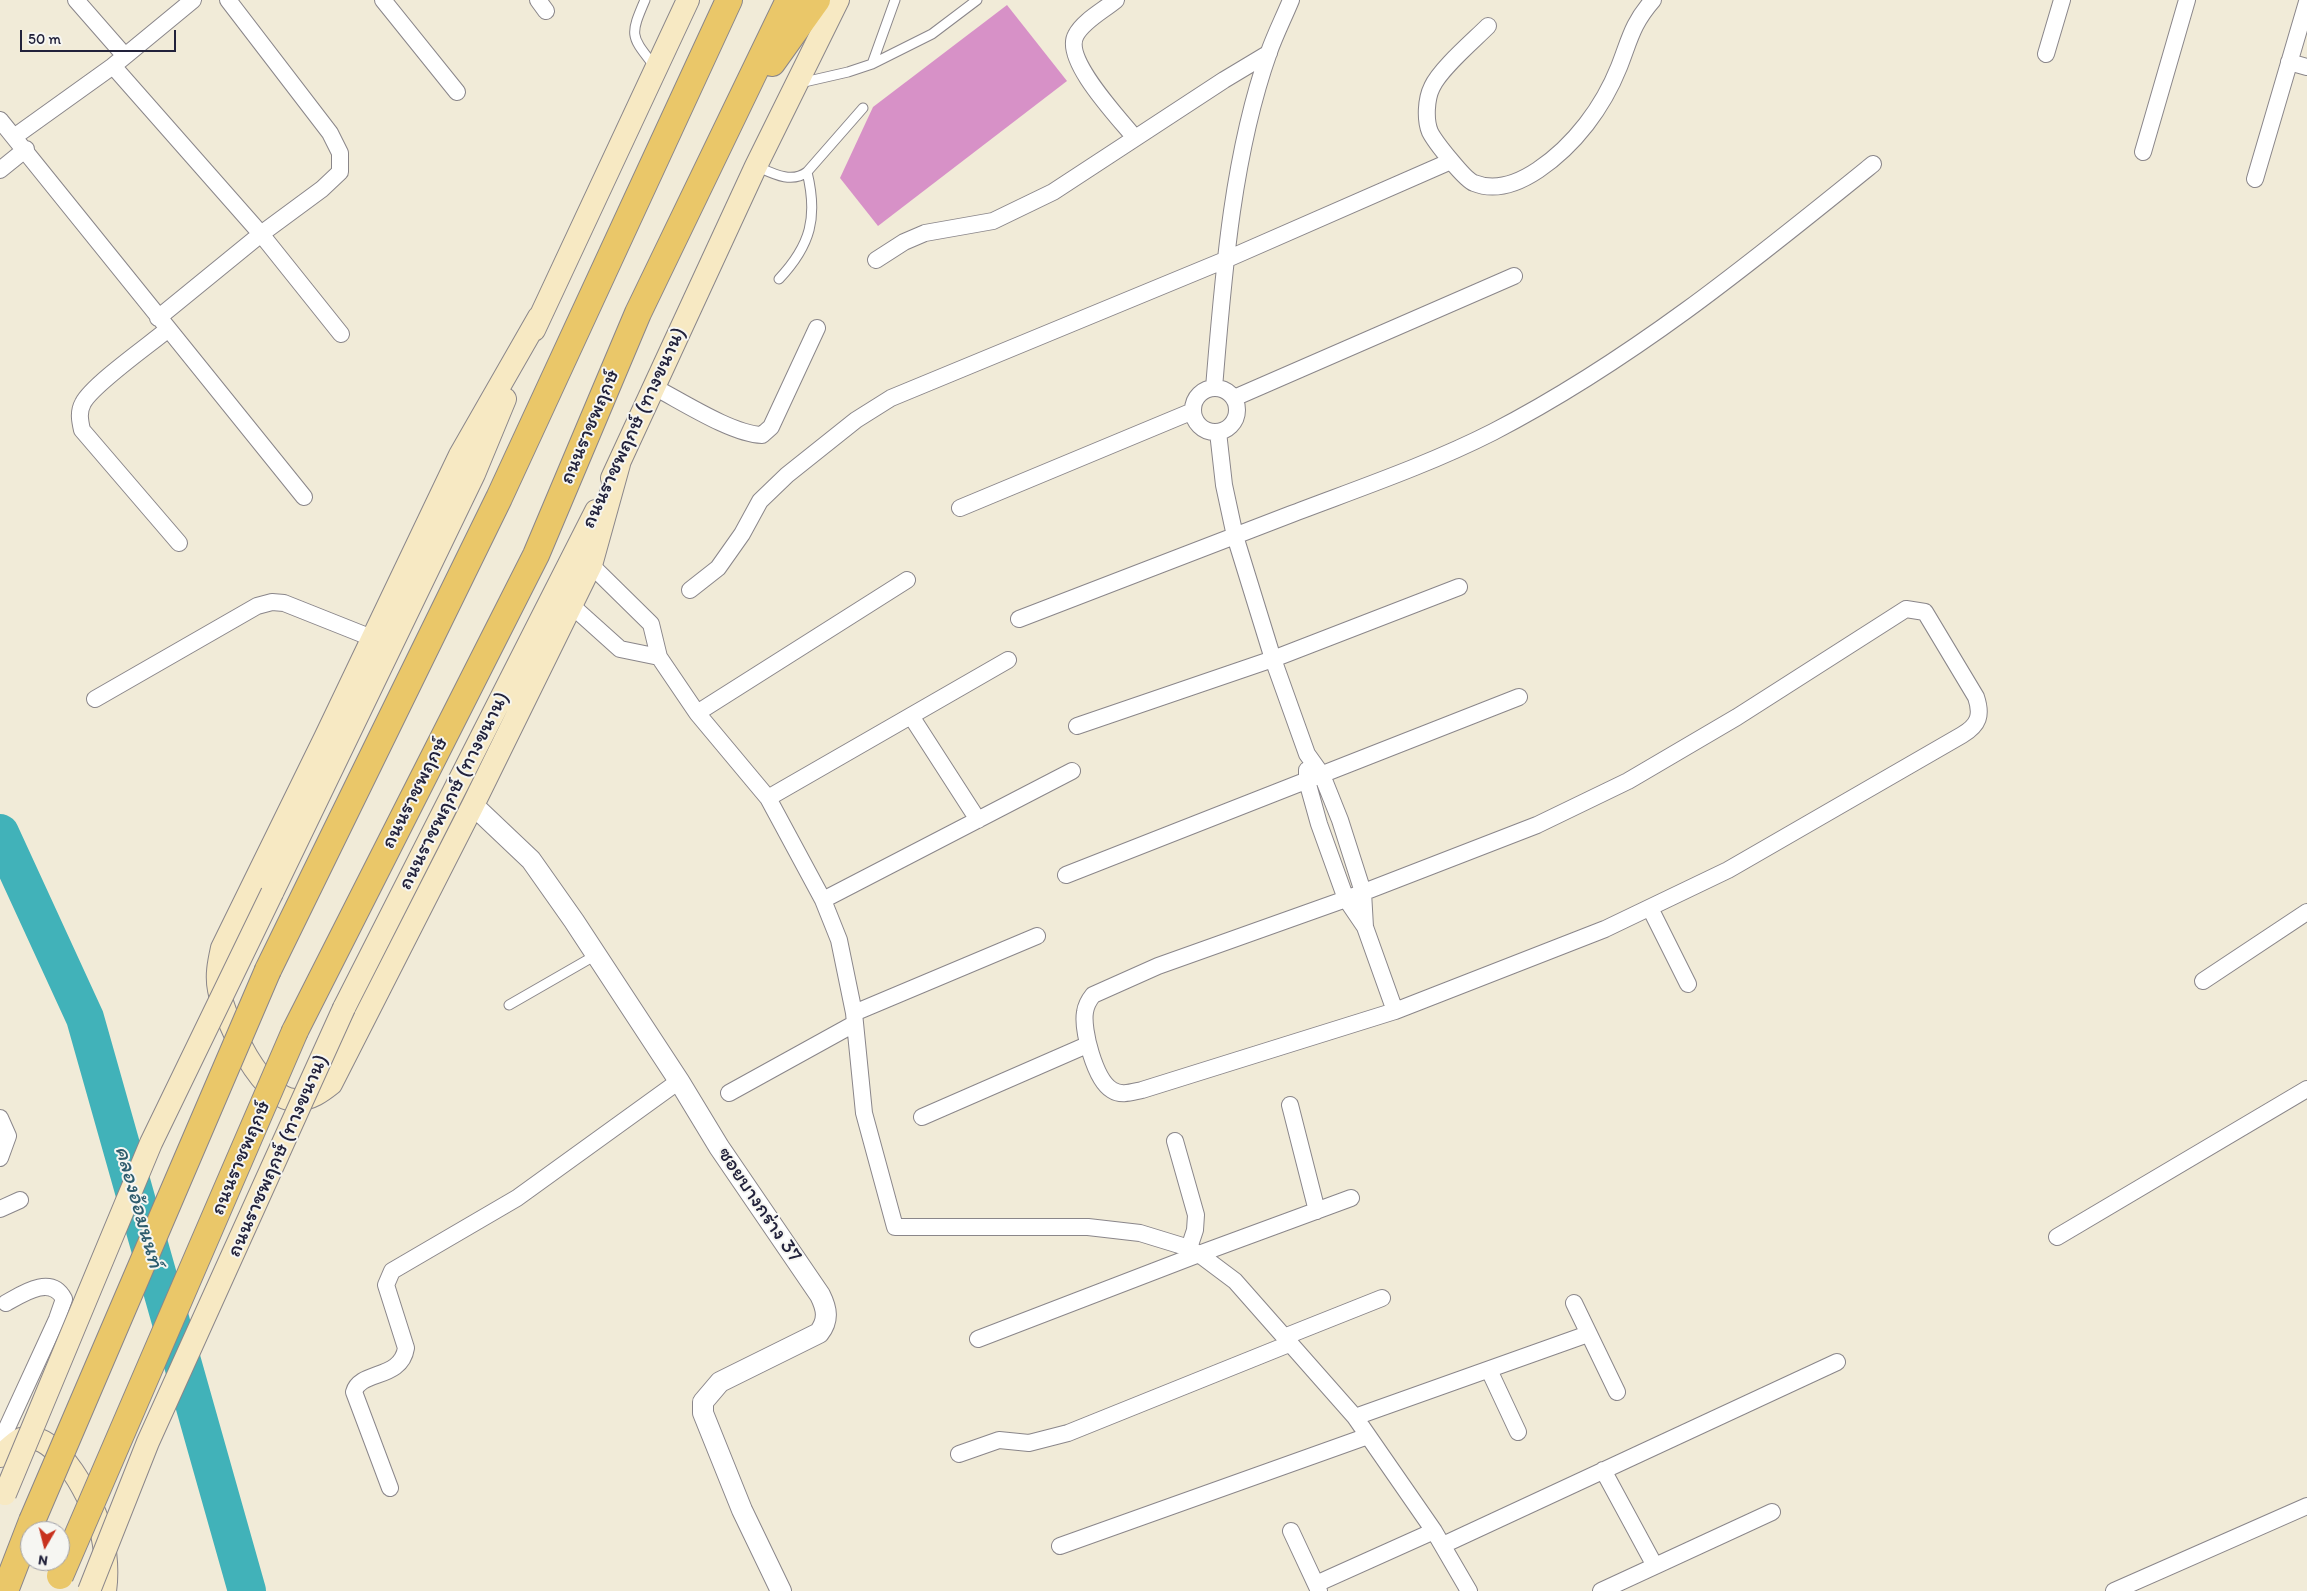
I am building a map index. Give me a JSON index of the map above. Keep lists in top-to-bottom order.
{
  "streets": {
    "main road": ["ถนนราชพฤกษ์", "ถนนราชพฤกษ์ (ทางขนาน)"],
    "street": ["ซอยบางกร่าง 37"]
  },
  "water": ["คลองอ้อมนนท์"],
  "scale_bar": "50 m",
  "north": "bottom"
}
